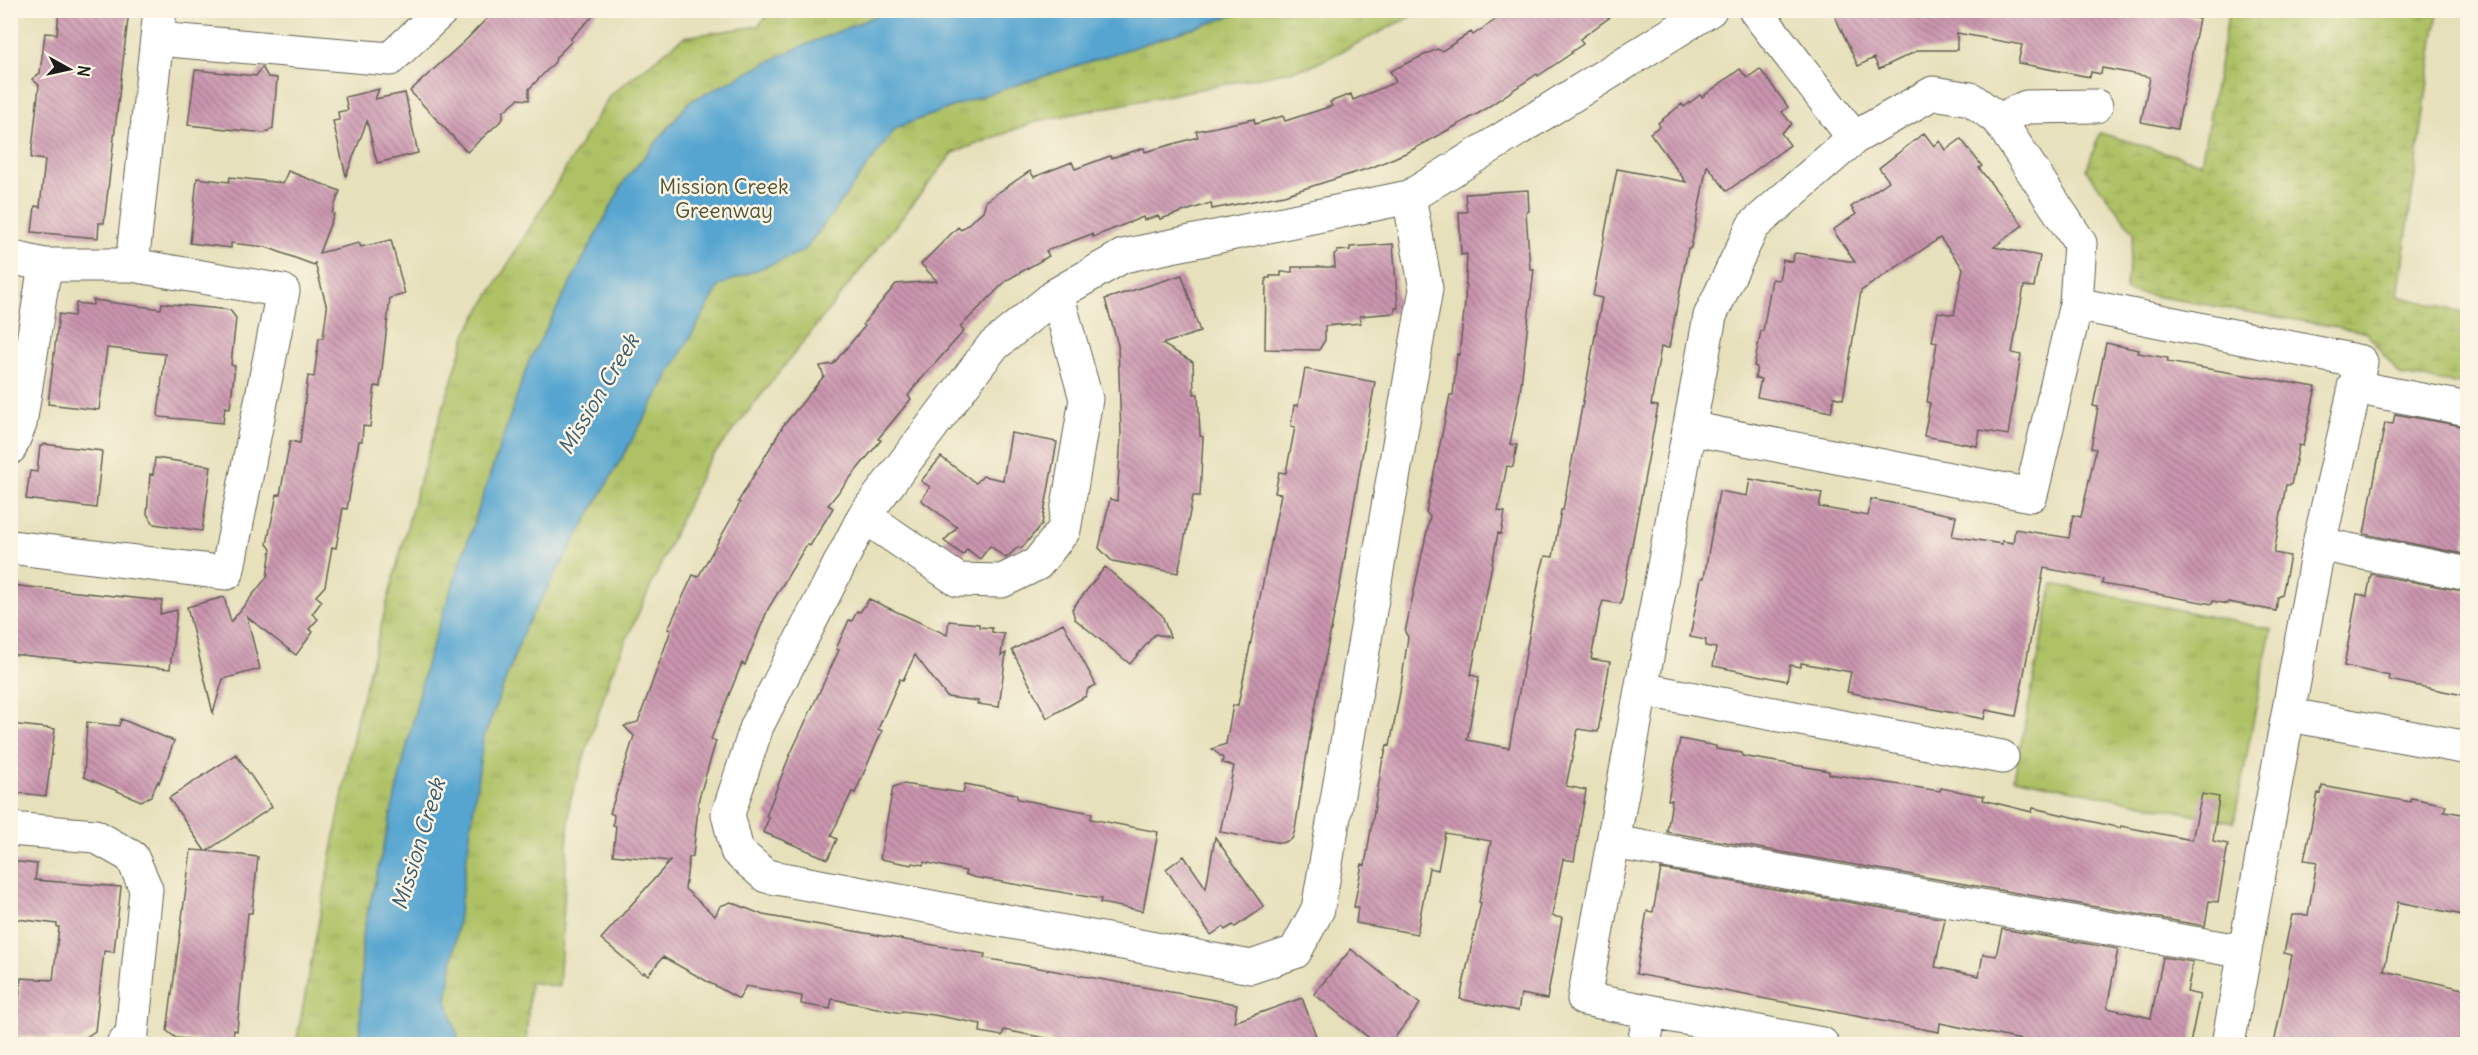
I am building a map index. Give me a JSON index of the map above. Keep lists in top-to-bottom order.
{
  "water": ["Mission Creek"],
  "parks": ["Mission Creek Greenway"],
  "north": "right"
}
